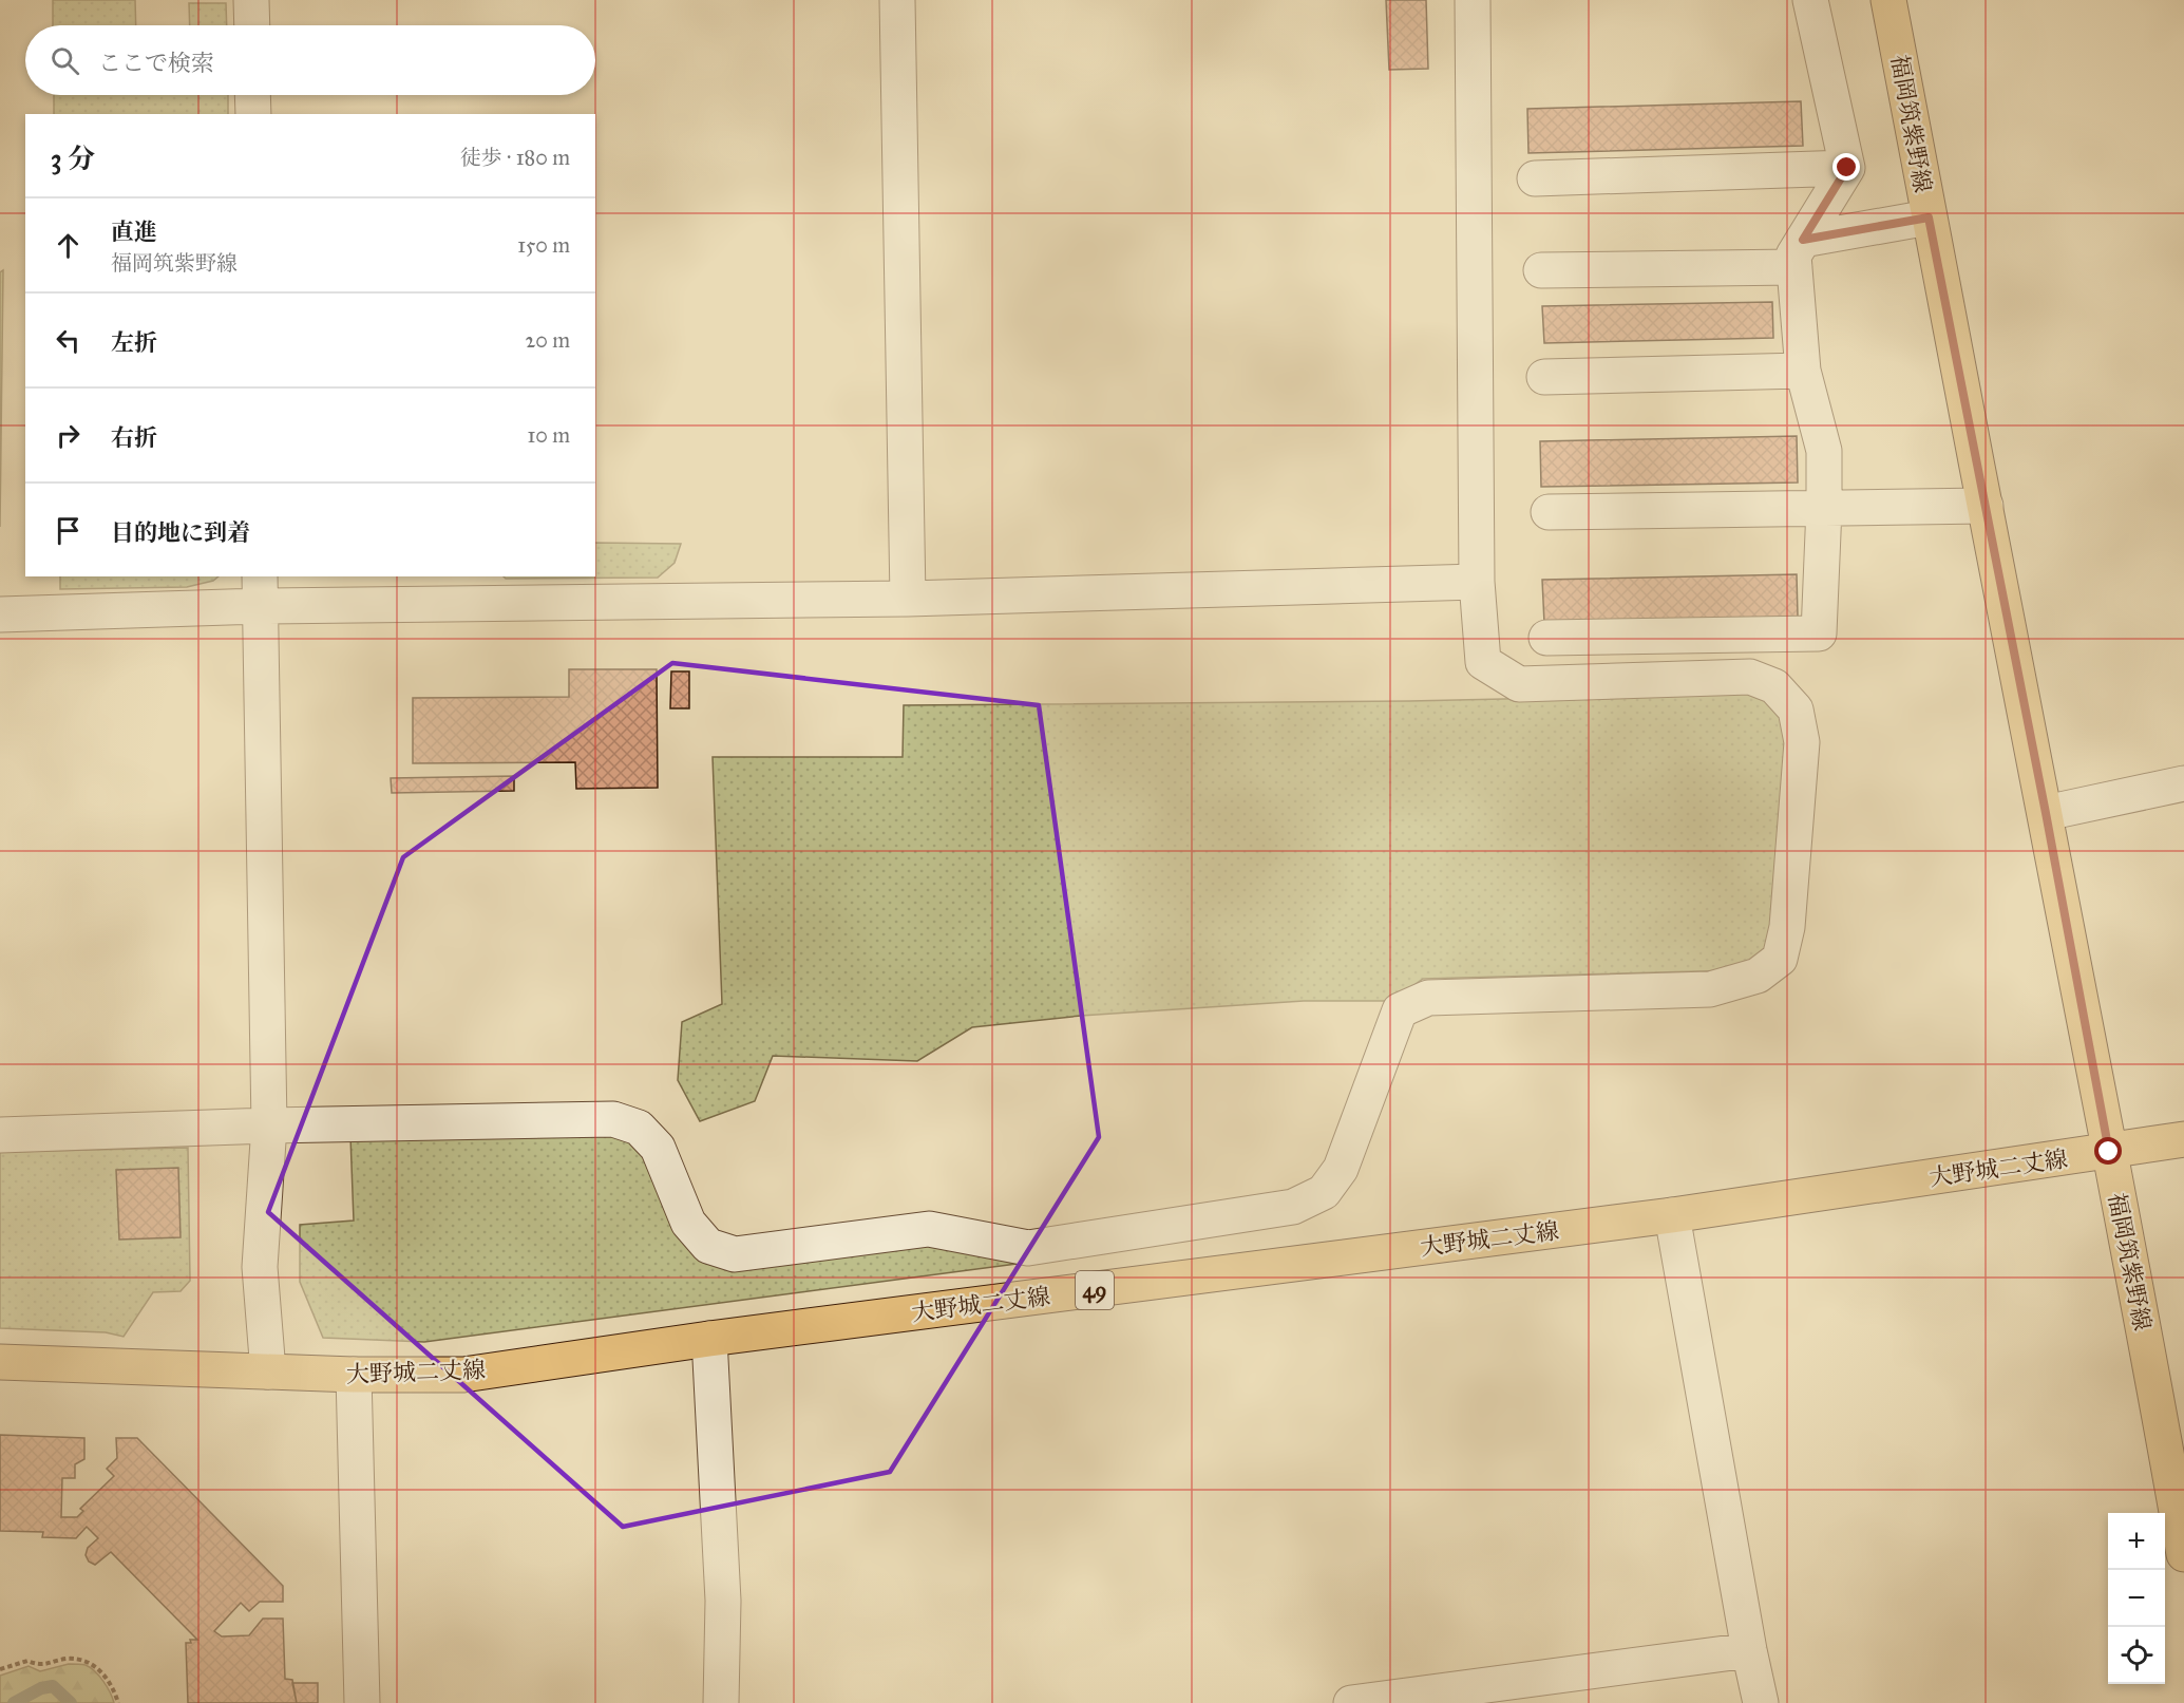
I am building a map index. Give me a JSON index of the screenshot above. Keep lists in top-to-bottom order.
{
  "streets": {
    "main road": ["福岡筑紫野線", "大野城二丈線", "49"]
  },
  "crossings": [
    ["福岡筑紫野線", "大野城二丈線"]
  ],
  "page": {
    "search": "ここで検索",
    "heading": ["3 分", "徒歩 · 180 m"],
    "list": [
      ["直進", "福岡筑紫野線", "150 m"],
      ["左折", "20 m"],
      ["右折", "10 m"],
      "目的地に到着"
    ],
    "map_buttons": ["+", "−"]
  }
}
